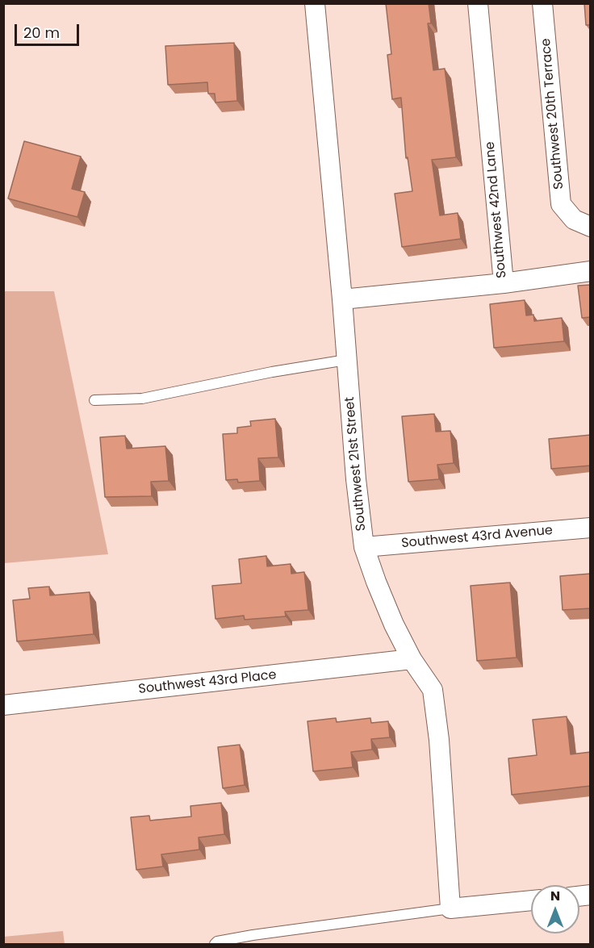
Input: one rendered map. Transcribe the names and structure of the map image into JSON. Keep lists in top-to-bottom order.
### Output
{
  "streets": {
    "street": [
      "Southwest 20th Terrace",
      "Southwest 42nd Lane",
      "Southwest 21st Street",
      "Southwest 43rd Avenue",
      "Southwest 43rd Place"
    ]
  },
  "crossings": [
    ["Southwest 42nd Lane", "Southwest 21st Street"],
    ["Southwest 21st Street", "Southwest 43rd Avenue"],
    ["Southwest 21st Street", "Southwest 43rd Place"]
  ],
  "scale_bar": "20 m",
  "north": "top"
}
